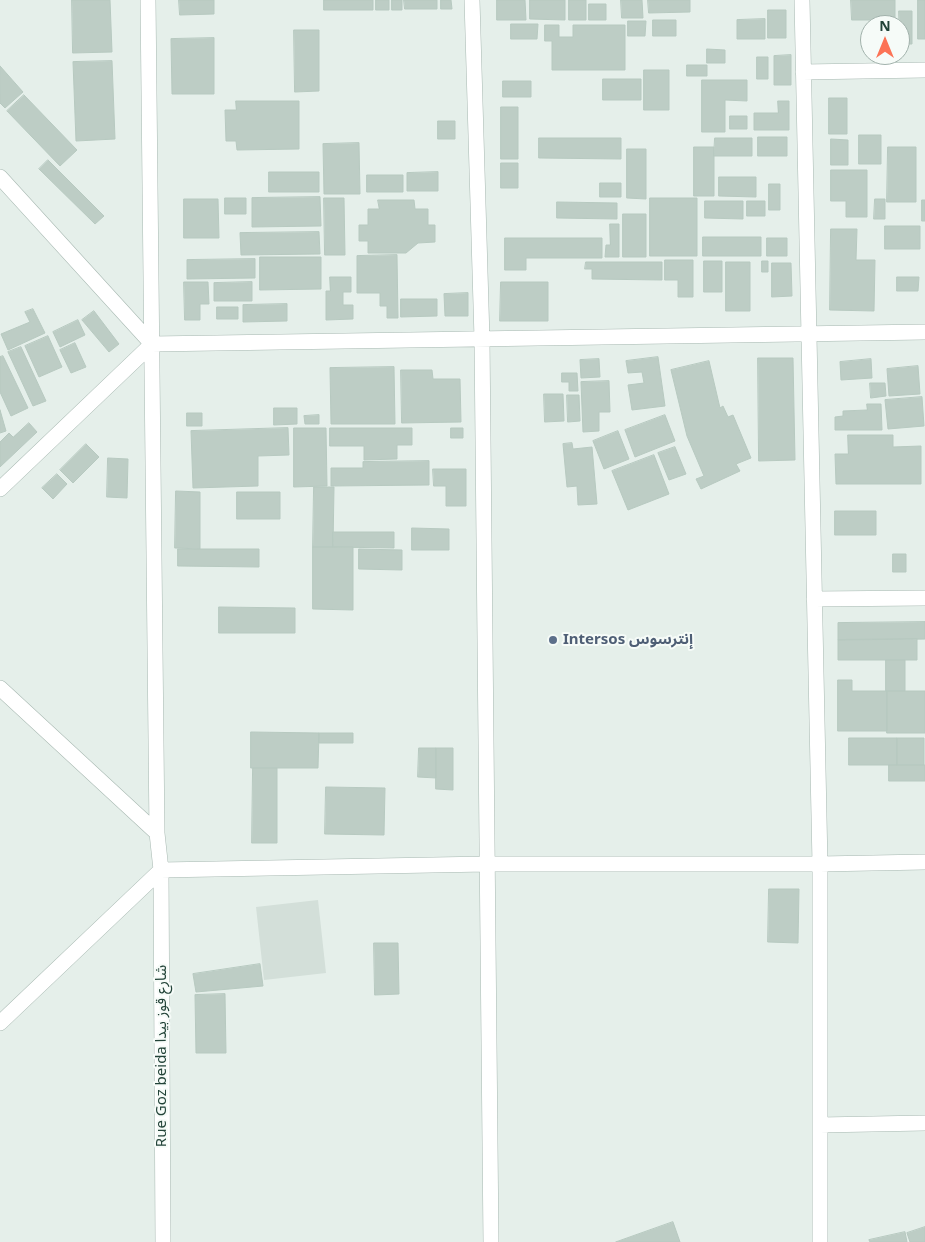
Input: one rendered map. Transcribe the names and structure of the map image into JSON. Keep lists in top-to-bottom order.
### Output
{
  "streets": {
    "street": ["Rue Goz beida شارع قوز بيدا"]
  },
  "places": ["Intersos إنترسوس"],
  "north": "top"
}
